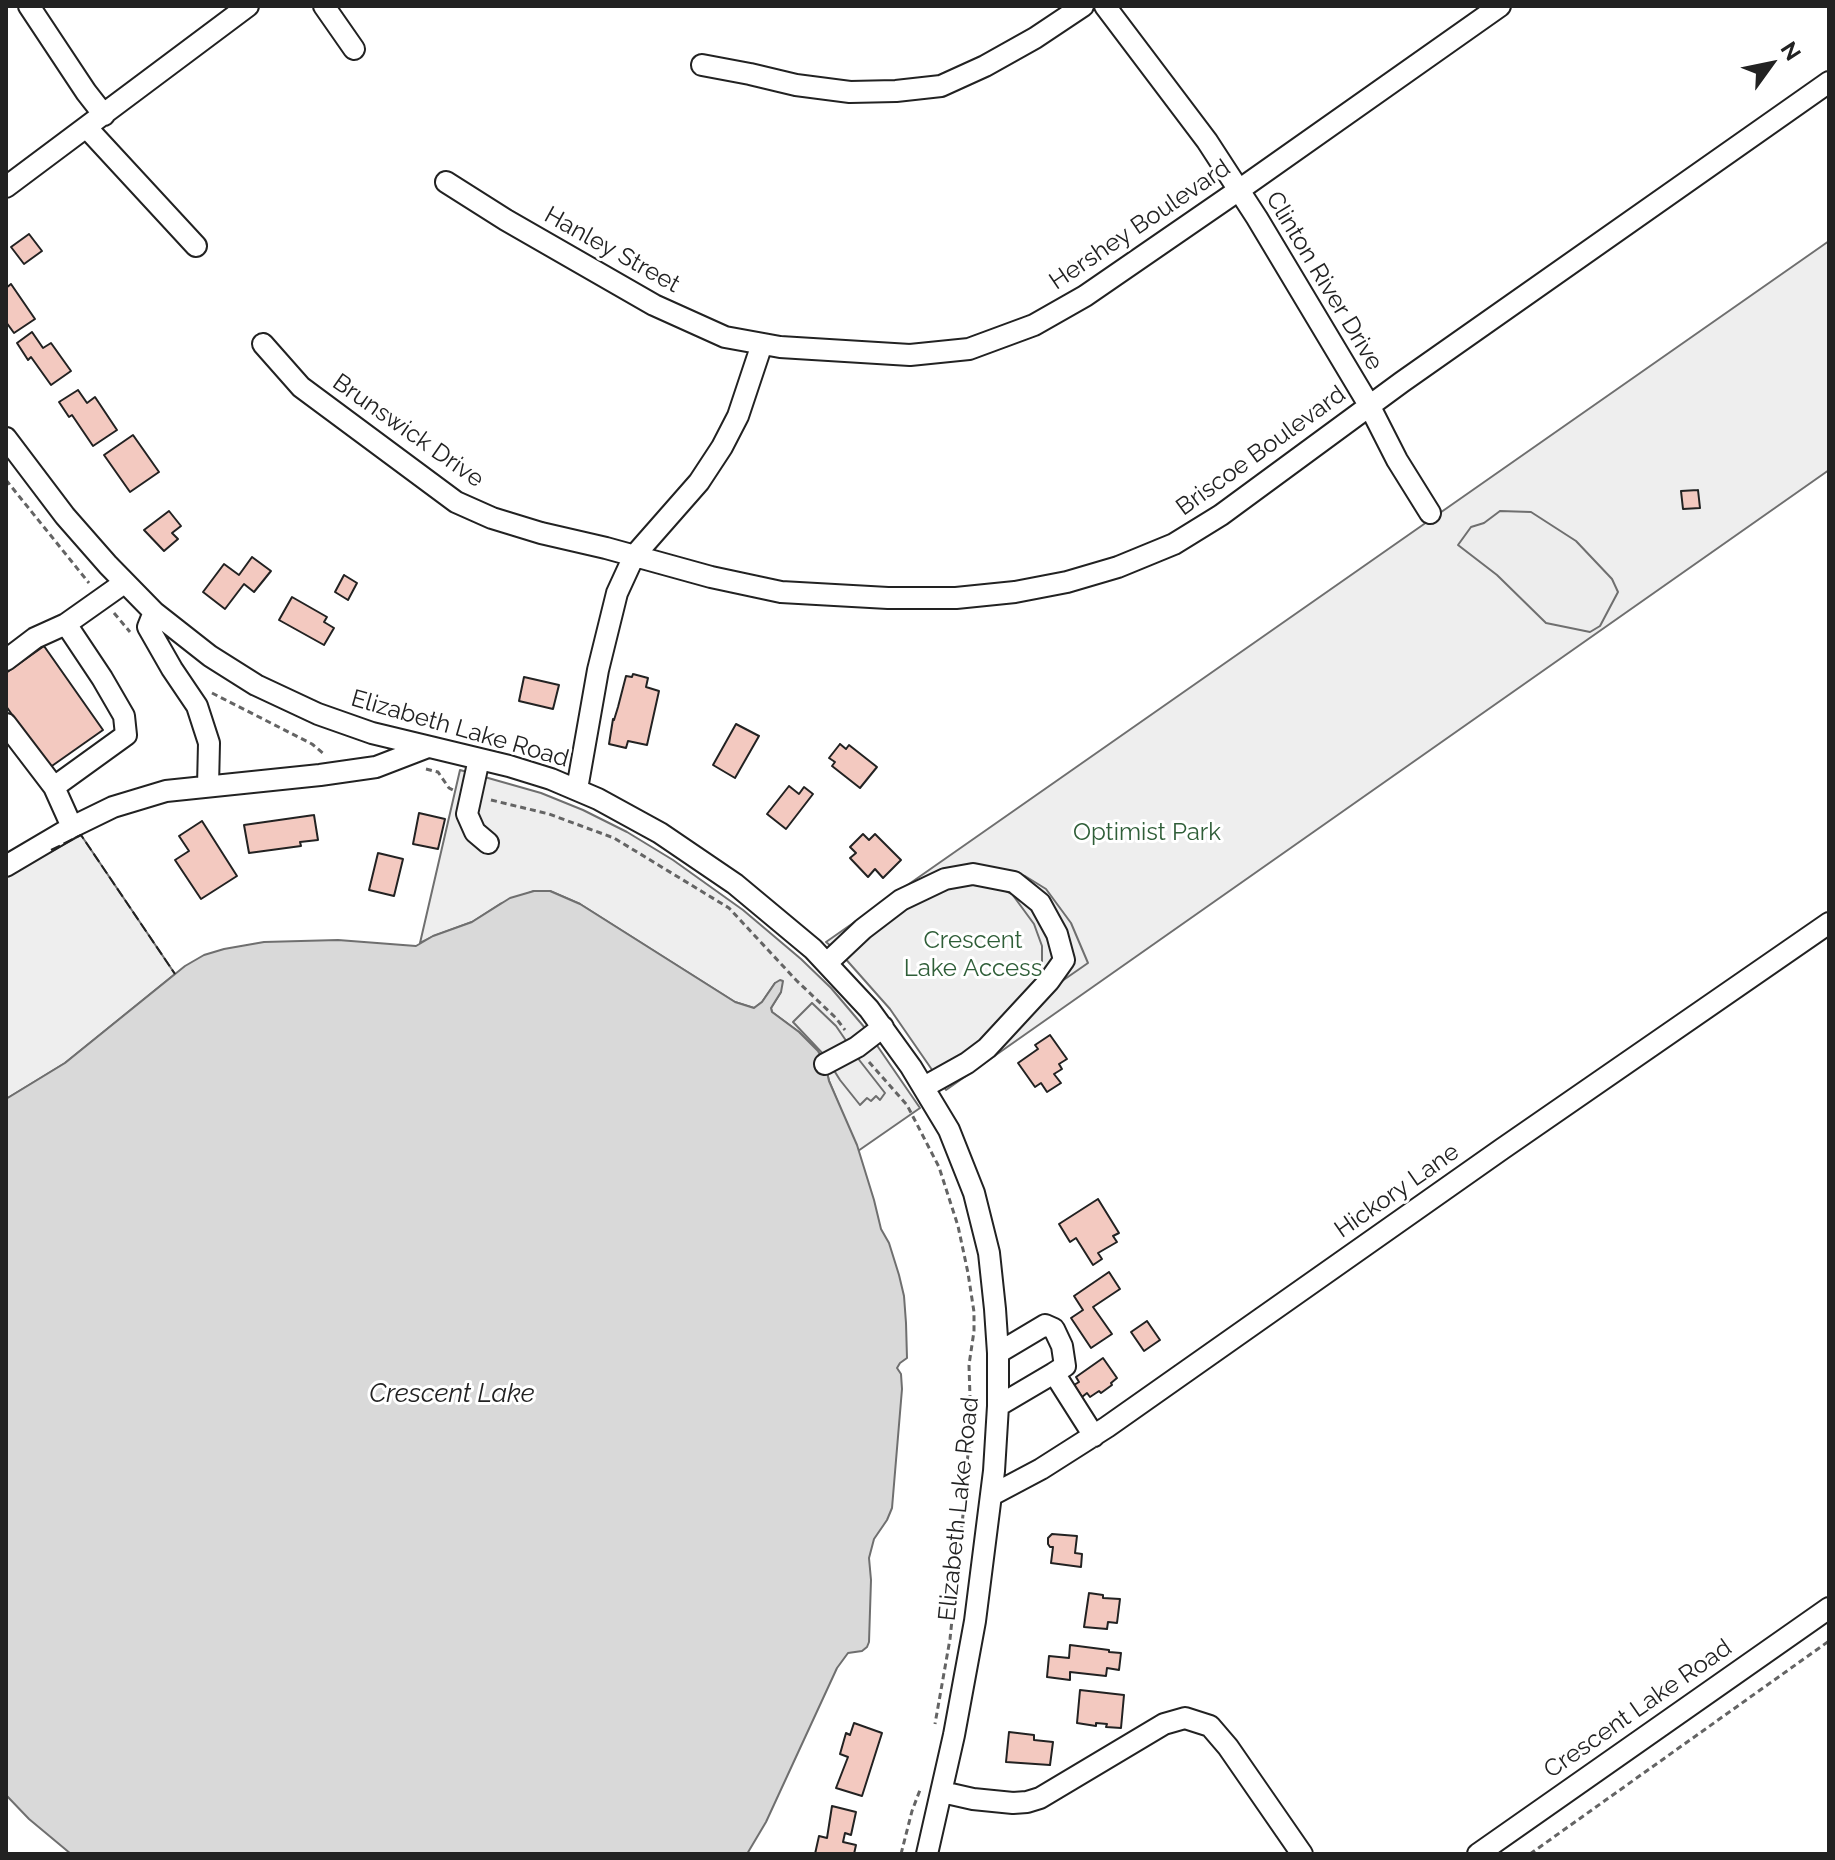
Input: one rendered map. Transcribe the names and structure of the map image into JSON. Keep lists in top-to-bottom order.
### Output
{
  "streets": {
    "street": [
      "Hershey Boulevard",
      "Hanley Street",
      "Clinton River Drive",
      "Brunswick Drive",
      "Briscoe Boulevard",
      "Elizabeth Lake Road",
      "Hickory Lane",
      "Crescent Lake Road"
    ]
  },
  "crossings": [
    ["Hershey Boulevard", "Hanley Street"],
    ["Hershey Boulevard", "Clinton River Drive"],
    ["Clinton River Drive", "Briscoe Boulevard"],
    ["Brunswick Drive", "Briscoe Boulevard"],
    ["Elizabeth Lake Road", "Hickory Lane"]
  ],
  "water": ["Crescent Lake"],
  "parks": ["Optimist Park", "Crescent Lake Access"],
  "north": "top right"
}
